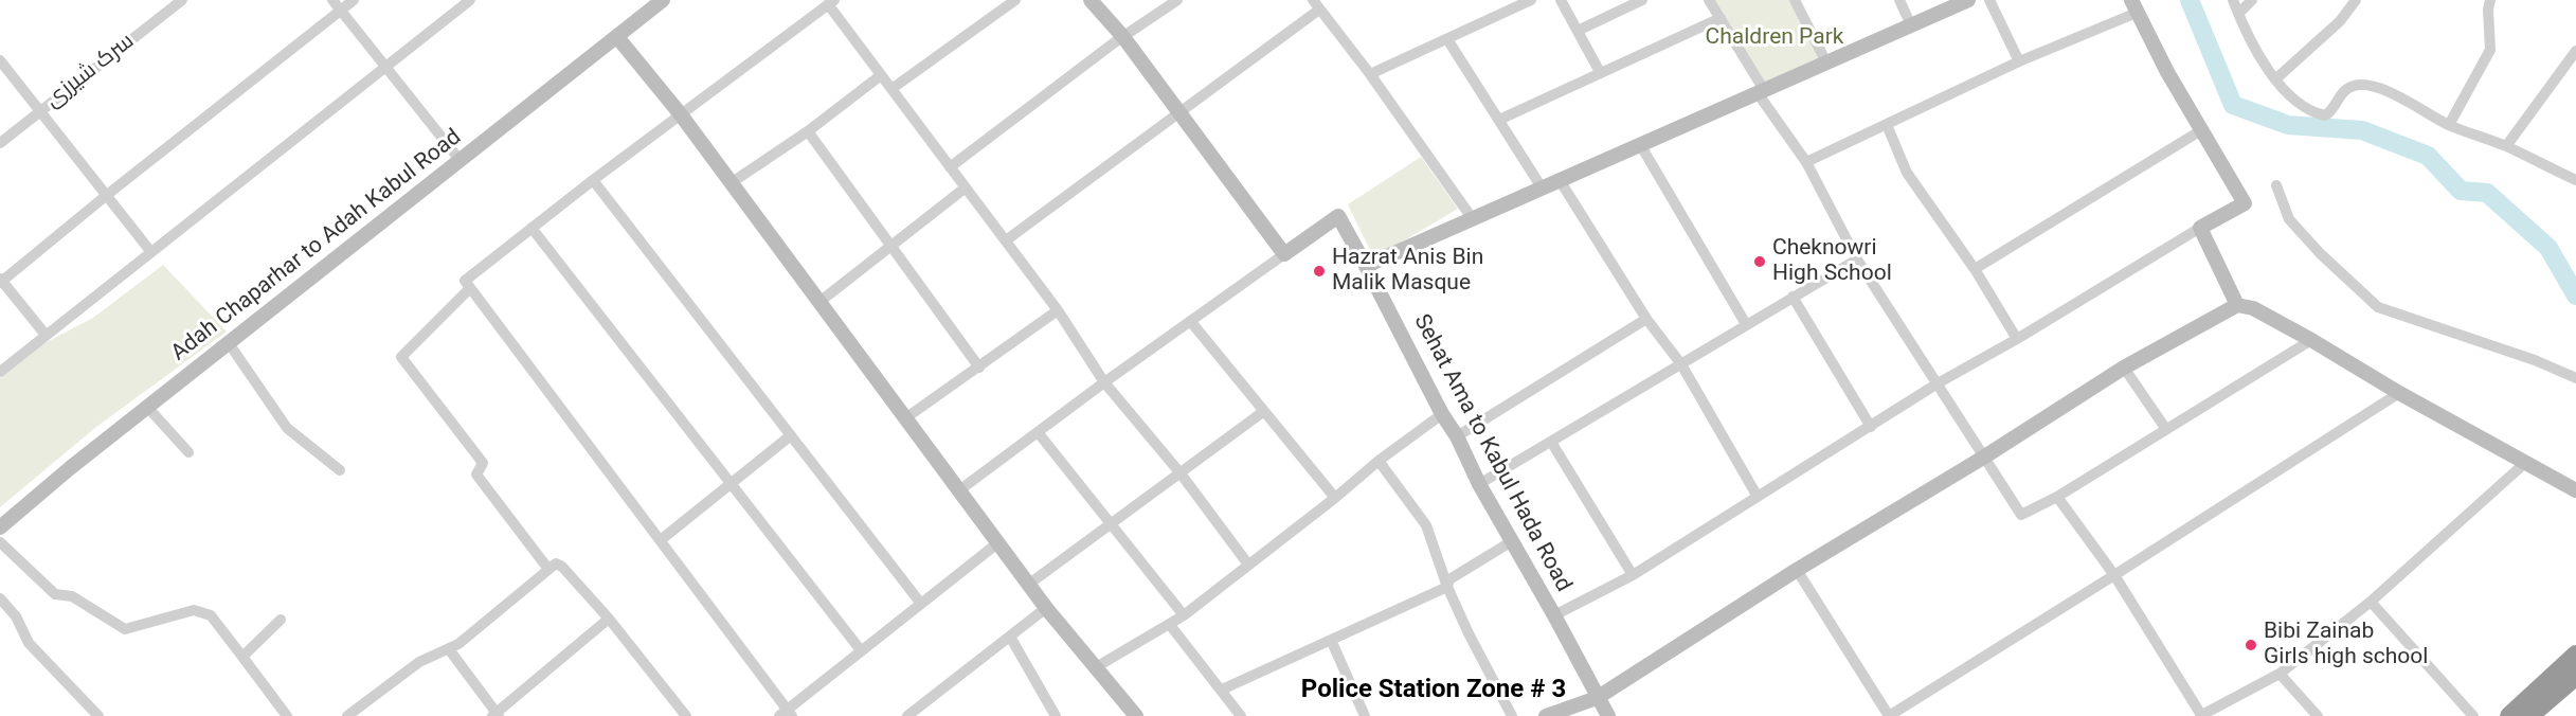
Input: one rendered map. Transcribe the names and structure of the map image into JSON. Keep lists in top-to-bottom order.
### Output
{
  "streets": {
    "main road": ["Adah Chaparhar to Adah Kabul Road", "Sehat Ama to Kabul Hada Road"],
    "street": ["سرک شیرزی"]
  },
  "districts": ["Police Station Zone # 3"],
  "parks": ["Chaldren Park"],
  "places": ["Cheknowri High School", "Hazrat Anis Bin Malik Masque", "Bibi Zainab Girls high school"]
}
